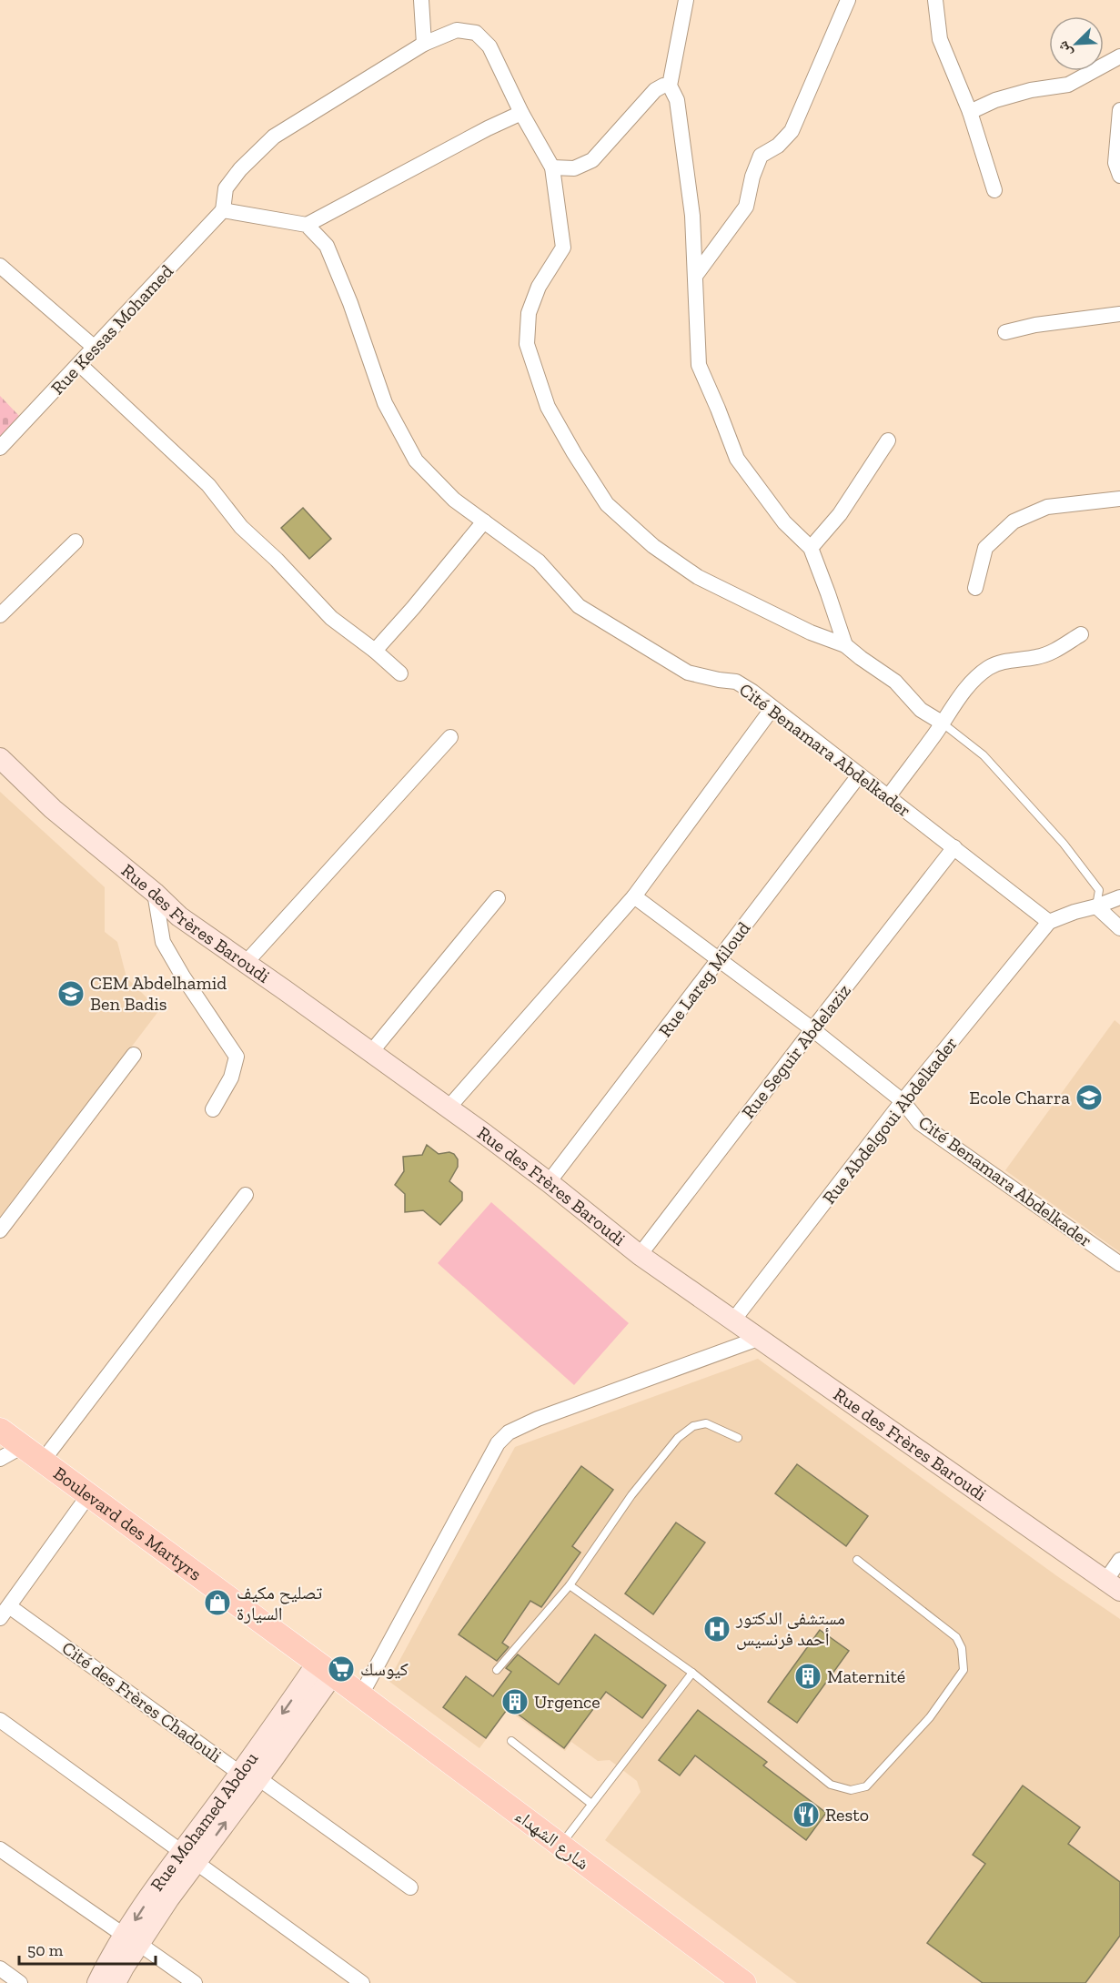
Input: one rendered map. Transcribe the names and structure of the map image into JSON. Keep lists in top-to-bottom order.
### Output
{
  "streets": {
    "main road": ["Boulevard des Martyrs", "شارع الشهداء"],
    "street": [
      "Rue Kessas Mohamed",
      "Cité Benamara Abdelkader",
      "Rue des Frères Baroudi",
      "Rue Lareg Miloud",
      "Rue Seguir Abdelaziz",
      "Rue Abdelgoui Abdelkader",
      "Cité des Frères Chadouli",
      "Rue Mohamed Abdou"
    ]
  },
  "crossings": [
    ["Cité Benamara Abdelkader", "Rue Lareg Miloud"],
    ["Cité Benamara Abdelkader", "Rue Seguir Abdelaziz"],
    ["Cité Benamara Abdelkader", "Rue Abdelgoui Abdelkader"],
    ["Rue des Frères Baroudi", "Rue Lareg Miloud"],
    ["Rue des Frères Baroudi", "Rue Seguir Abdelaziz"],
    ["Rue des Frères Baroudi", "Rue Abdelgoui Abdelkader"],
    ["Boulevard des Martyrs", "Cité des Frères Chadouli"],
    ["Boulevard des Martyrs", "Rue Mohamed Abdou"],
    ["Boulevard des Martyrs", "شارع الشهداء"],
    ["Cité des Frères Chadouli", "Rue Mohamed Abdou"]
  ],
  "places": {
    "school or university": ["CEM Abdelhamid Ben Badis", "Ecole Charra"],
    "shop": ["تصليح مكيف السيارة"],
    "hospital": ["مستشفى الدكتور أحمد فرنسيس"],
    "supermarket": ["كيوسك"],
    "building": ["Maternité", "Urgence"],
    "restaurant": ["Resto"]
  },
  "scale_bar": "50 m",
  "north": "bottom left"
}
